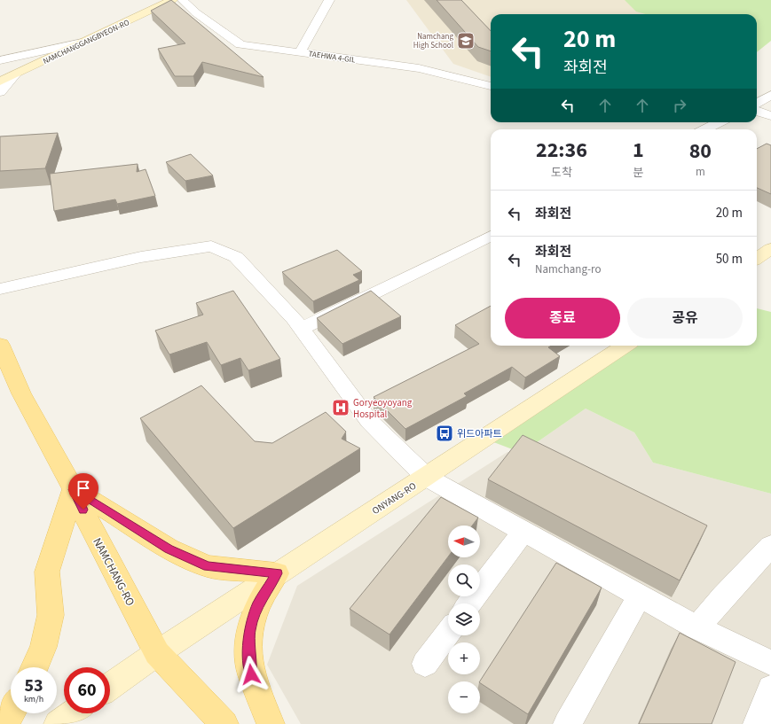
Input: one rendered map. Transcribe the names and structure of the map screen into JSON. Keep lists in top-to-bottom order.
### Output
{
  "streets": {
    "main road": ["NAMCHANGGANGBYEON-RO", "ONYANG-RO", "NAMCHANG-RO"],
    "street": ["TAEHWA 4-GIL"]
  },
  "crossings": [
    ["ONYANG-RO", "NAMCHANG-RO"]
  ],
  "places": {
    "school or university": ["Namchang High School"],
    "hospital": ["Goryeoyoyang Hospital"],
    "bus stop": ["위드아파트"]
  },
  "north": "left",
  "page": {
    "turn": ["20 m", "좌회전"],
    "eta": [
      "22:36",
      "도착",
      "1",
      "분",
      "80",
      "m"
    ],
    "list": [
      {
        "name": "좌회전",
        "value": "20 m"
      },
      {
        "name": "좌회전",
        "note": "Namchang-ro",
        "value": "50 m"
      }
    ],
    "buttons": ["종료", "공유"],
    "map_buttons": ["+", "−"],
    "speed": "53 km/h",
    "limit": "60"
  }
}
